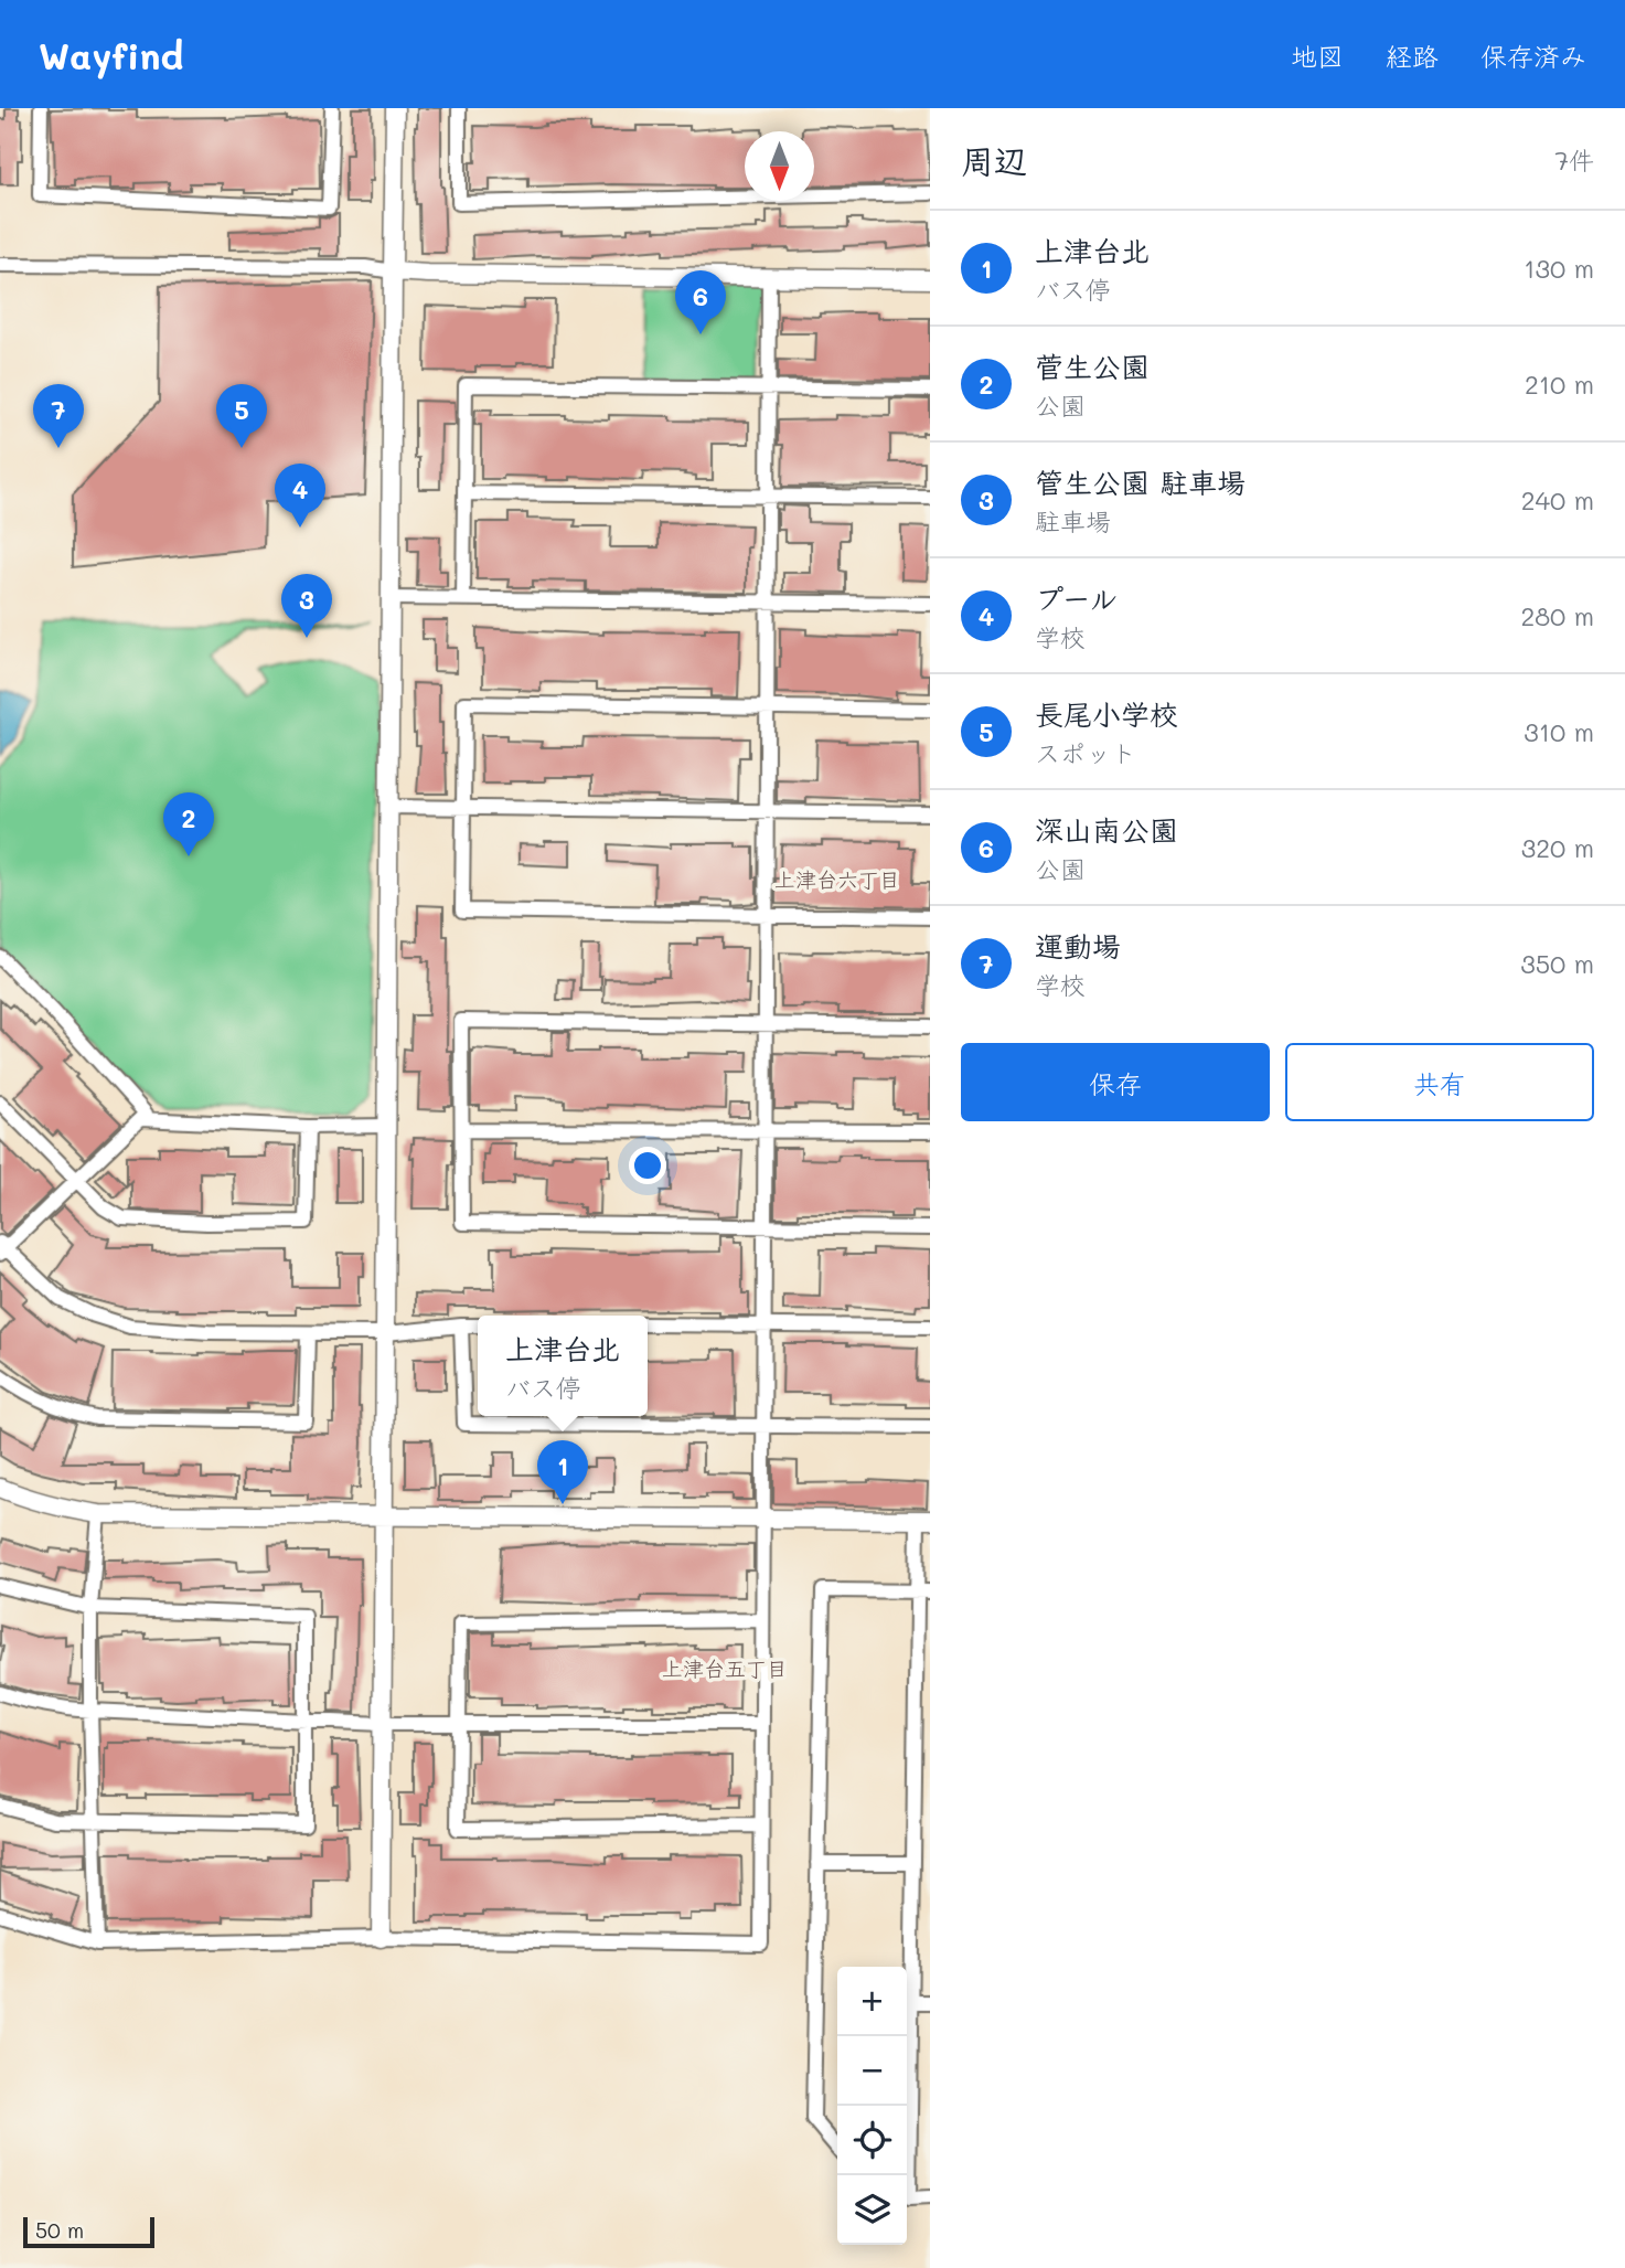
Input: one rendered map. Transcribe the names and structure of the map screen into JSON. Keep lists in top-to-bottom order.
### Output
{
  "districts": ["上津台六丁目", "上津台五丁目"],
  "scale_bar": "50 m",
  "north": "bottom",
  "page": {
    "header": "Wayfind",
    "nav": ["地図", "経路", "保存済み"],
    "heading": ["周辺", "7件"],
    "list": [
      {
        "mark": "1",
        "name": "上津台北",
        "note": "バス停",
        "value": "130 m"
      },
      {
        "mark": "2",
        "name": "菅生公園",
        "note": "公園",
        "value": "210 m"
      },
      {
        "mark": "3",
        "name": "管生公園 駐車場",
        "note": "駐車場",
        "value": "240 m"
      },
      {
        "mark": "4",
        "name": "プール",
        "note": "学校",
        "value": "280 m"
      },
      {
        "mark": "5",
        "name": "長尾小学校",
        "note": "スポット",
        "value": "310 m"
      },
      {
        "mark": "6",
        "name": "深山南公園",
        "note": "公園",
        "value": "320 m"
      },
      {
        "mark": "7",
        "name": "運動場",
        "note": "学校",
        "value": "350 m"
      }
    ],
    "pins": [
      "6",
      "5",
      "7",
      "4",
      "3",
      "2",
      "1"
    ],
    "buttons": ["保存", "共有"],
    "popup": ["上津台北", "バス停"],
    "map_buttons": ["+", "−"],
    "scale": "50 m"
  }
}
